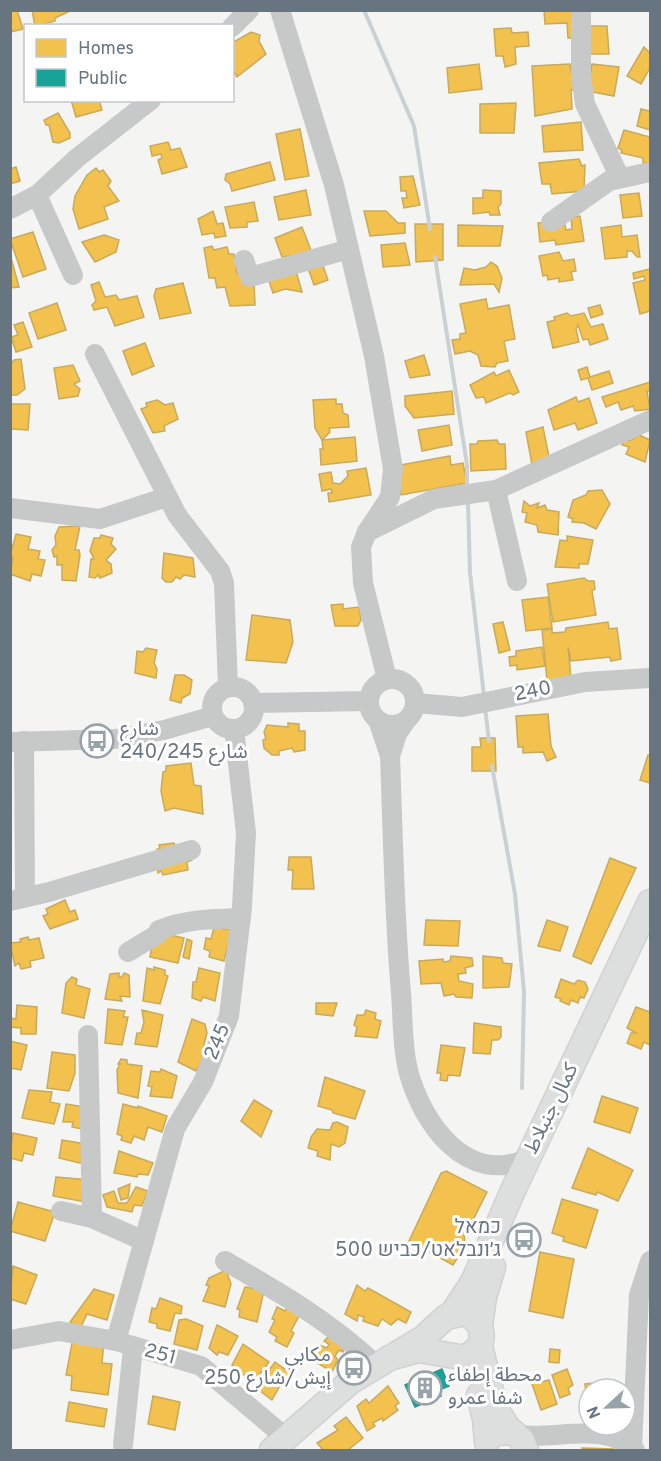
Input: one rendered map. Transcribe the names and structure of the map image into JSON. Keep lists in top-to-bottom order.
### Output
{
  "streets": {
    "main road": ["كمال جنبلاط"],
    "street": ["240", "245", "251"]
  },
  "crossings": [
    ["245", "251"],
    ["كمال جنبلاط", "251"]
  ],
  "places": {
    "bus stop": ["شارع 240/شارع 245", "כמאל ג׳ונבלאט/כביש 500", "مكابي إيش/شارع 250"],
    "building": ["محطة إطفاء شفا عمرو"]
  },
  "legend": ["Homes", "Public"],
  "north": "left"
}
